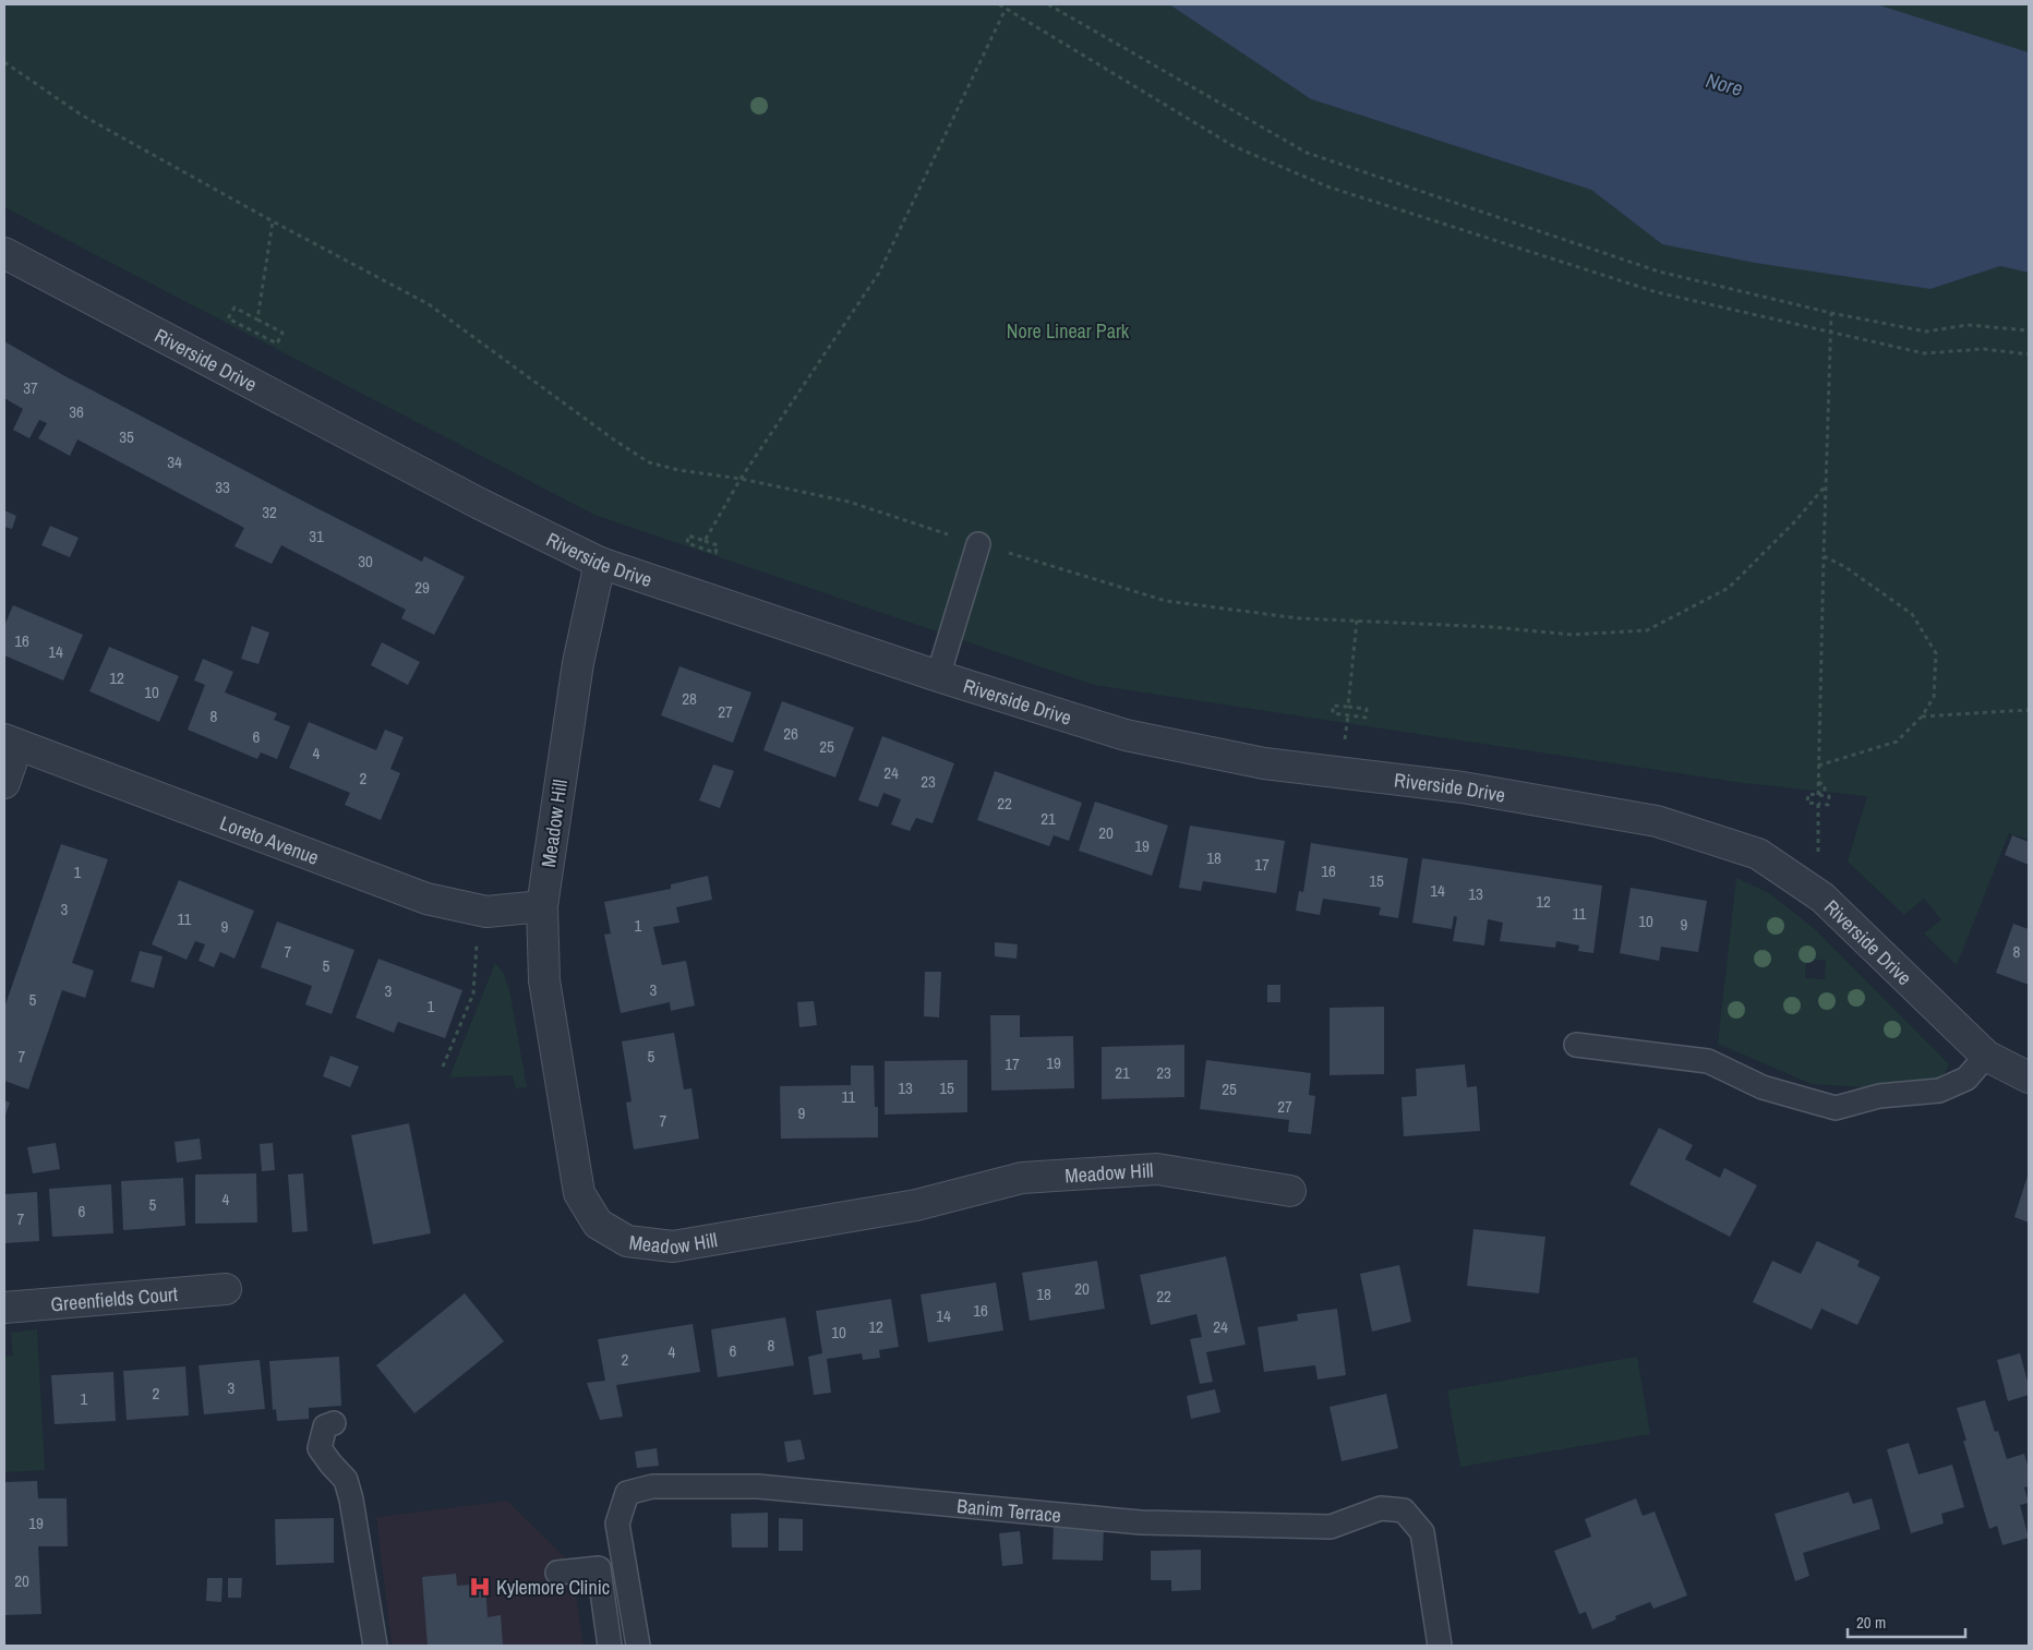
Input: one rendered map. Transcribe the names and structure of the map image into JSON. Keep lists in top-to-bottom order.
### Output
{
  "streets": {
    "street": [
      "Riverside Drive",
      "Meadow Hill",
      "Loreto Avenue",
      "Greenfields Court"
    ],
    "lane": ["Banim Terrace"]
  },
  "crossings": [
    ["Riverside Drive", "Meadow Hill"],
    ["Meadow Hill", "Loreto Avenue"]
  ],
  "water": ["Nore"],
  "parks": ["Nore Linear Park"],
  "places": {
    "hospital": ["Kylemore Clinic"]
  },
  "house_numbers": [
    "37",
    "36",
    "35",
    "34",
    "33",
    "32",
    "31",
    "30",
    "29",
    "16",
    "14",
    "12",
    "10",
    "28",
    "27",
    "8",
    "26",
    "6",
    "25",
    "4",
    "24",
    "2",
    "23",
    "22",
    "21",
    "20",
    "19",
    "18",
    "17",
    "16",
    "1",
    "15",
    "14",
    "13",
    "12",
    "3",
    "11",
    "11",
    "10",
    "9",
    "1",
    "9",
    "7",
    "8",
    "5",
    "3",
    "3",
    "5",
    "1",
    "7",
    "5",
    "19",
    "17",
    "21",
    "23",
    "13",
    "15",
    "25",
    "11",
    "27",
    "9",
    "7",
    "4",
    "5",
    "6",
    "7",
    "20",
    "18",
    "22",
    "16",
    "14",
    "12",
    "24",
    "10",
    "8",
    "6",
    "4",
    "2",
    "3",
    "2",
    "1",
    "19",
    "20"
  ],
  "scale_bar": "20 m"
}
